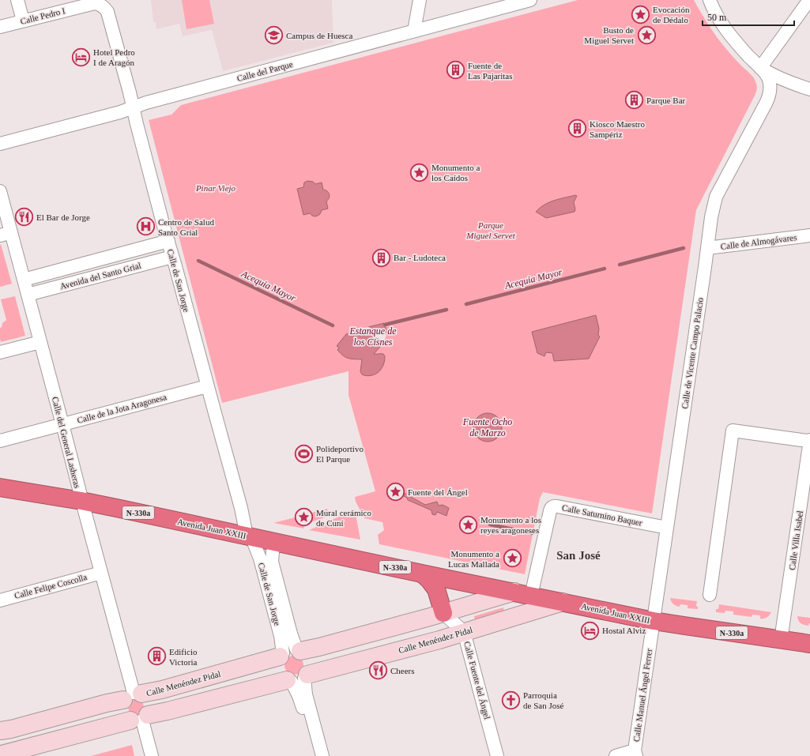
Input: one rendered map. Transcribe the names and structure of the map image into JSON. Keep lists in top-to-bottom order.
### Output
{
  "streets": {
    "highway": ["N-330a", "Avenida Juan XXIII"],
    "main road": ["Calle Menéndez Pidal"],
    "street": [
      "Calle Pedro I",
      "Calle del Parque",
      "Calle de Almogávares",
      "Avenida del Santo Grial",
      "Calle de San Jorge",
      "Calle de Vicente Campo Palacio",
      "Calle de la Jota Aragonesa",
      "Calle del General Lasheras",
      "Calle Saturnino Baquer",
      "Calle Villa Isabel",
      "Calle Felipe Coscolla",
      "Calle Fuente del Ángel",
      "Calle Manuel Ángel Ferrer"
    ]
  },
  "crossings": [
    ["Calle Pedro I", "Calle de San Jorge"],
    ["Calle del Parque", "Calle de San Jorge"],
    ["Calle de Almogávares", "Calle de Vicente Campo Palacio"],
    ["Avenida del Santo Grial", "Calle de San Jorge"],
    ["Avenida del Santo Grial", "Calle del General Lasheras"],
    ["Calle de San Jorge", "Calle de la Jota Aragonesa"],
    ["Calle de San Jorge", "Avenida Juan XXIII"],
    ["Calle de San Jorge", "Calle Menéndez Pidal"],
    ["Calle de Vicente Campo Palacio", "Calle Saturnino Baquer"],
    ["Calle de Vicente Campo Palacio", "Avenida Juan XXIII"],
    ["Calle de Vicente Campo Palacio", "Calle Manuel Ángel Ferrer"],
    ["Calle de la Jota Aragonesa", "Calle del General Lasheras"],
    ["Calle del General Lasheras", "Avenida Juan XXIII"],
    ["Calle del General Lasheras", "Calle Felipe Coscolla"],
    ["Calle del General Lasheras", "Calle Menéndez Pidal"],
    ["Calle Saturnino Baquer", "Avenida Juan XXIII"],
    ["Avenida Juan XXIII", "Calle Villa Isabel"],
    ["Avenida Juan XXIII", "Calle Menéndez Pidal"],
    ["Avenida Juan XXIII", "Calle Manuel Ángel Ferrer"],
    ["Calle Menéndez Pidal", "Calle Fuente del Ángel"]
  ],
  "districts": ["San José"],
  "water": ["Acequia Mayor", "Estanque de los Cisnes", "Fuente Ocho de Marzo"],
  "parks": ["Pinar Viejo", "Parque Miguel Servet"],
  "places": {
    "place": [
      "Evocación de Dédalo",
      "Busto de Miguel Servet",
      "Monumento a los Caídos",
      "Fuente del Ángel",
      "Mural cerámico de Cuní",
      "Monumento a los reyes aragoneses",
      "Monumento a Lucas Mallada"
    ],
    "school or university": ["Campus de Huesca"],
    "hotel": ["Hotel Pedro I de Aragón", "Hostal Alviz"],
    "building": [
      "Fuente de Las Pajaritas",
      "Parque Bar",
      "Kiosco Maestro Sampériz",
      "Bar - Ludoteca",
      "Edificio Victoria"
    ],
    "restaurant": ["El Bar de Jorge", "Cheers"],
    "hospital": ["Centro de Salud Santo Grial"],
    "sports": ["Polideportivo El Parque"],
    "church": ["Parroquia de San José"]
  },
  "scale_bar": "50 m"
}
